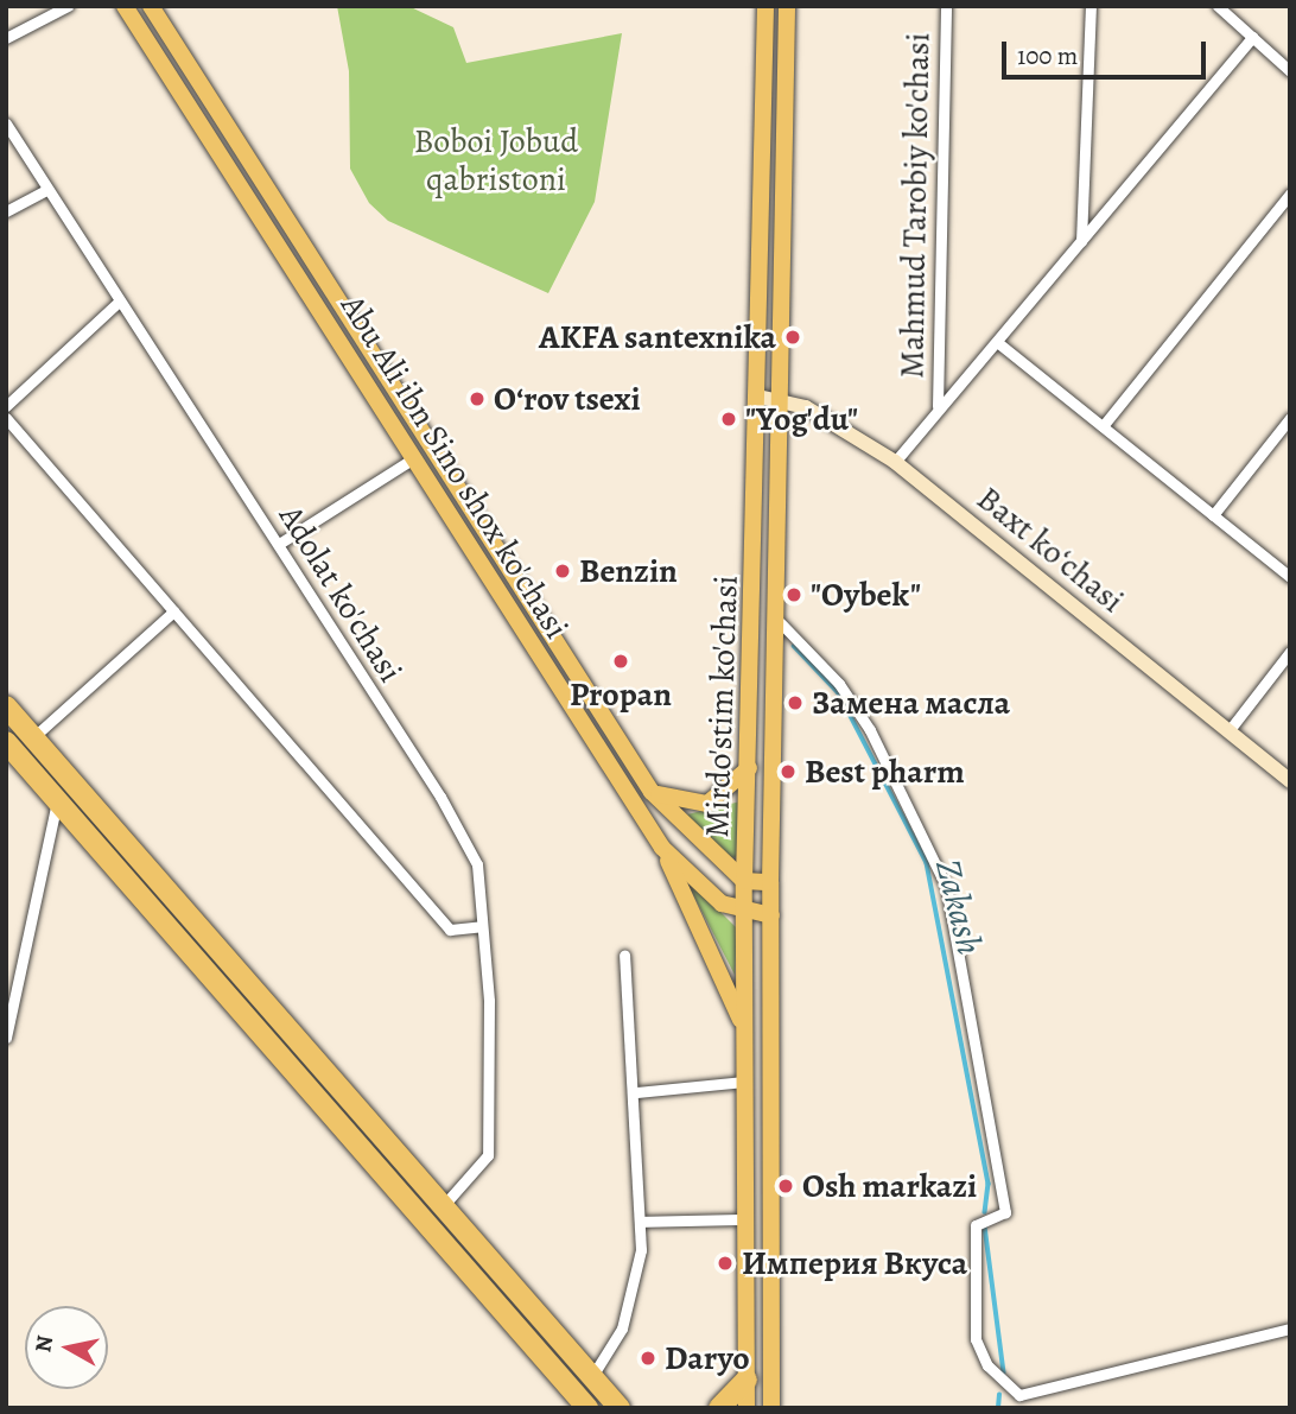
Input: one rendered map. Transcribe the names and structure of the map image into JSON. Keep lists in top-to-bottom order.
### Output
{
  "streets": {
    "main road": ["Abu Ali ibn Sino shox ko'chasi", "Baxt koʻchasi", "Mirdo'stim ko'chasi"],
    "street": ["Mahmud Tarobiy ko'chasi", "Adolat ko'chasi"]
  },
  "crossings": [
    ["Mahmud Tarobiy ko'chasi", "Baxt koʻchasi"],
    ["Abu Ali ibn Sino shox ko'chasi", "Mirdo'stim ko'chasi"],
    ["Baxt koʻchasi", "Mirdo'stim ko'chasi"]
  ],
  "water": ["Zakash"],
  "parks": ["Boboi Jobud qabristoni"],
  "places": [
    "AKFA santexnika",
    "Oʻrov tsexi",
    "\"Yog'du\"",
    "Benzin",
    "\"Oybek\"",
    "Propan",
    "Замена масла",
    "Best pharm",
    "Osh markazi",
    "Империя Вкуса",
    "Daryo"
  ],
  "scale_bar": "100 m",
  "north": "left"
}
